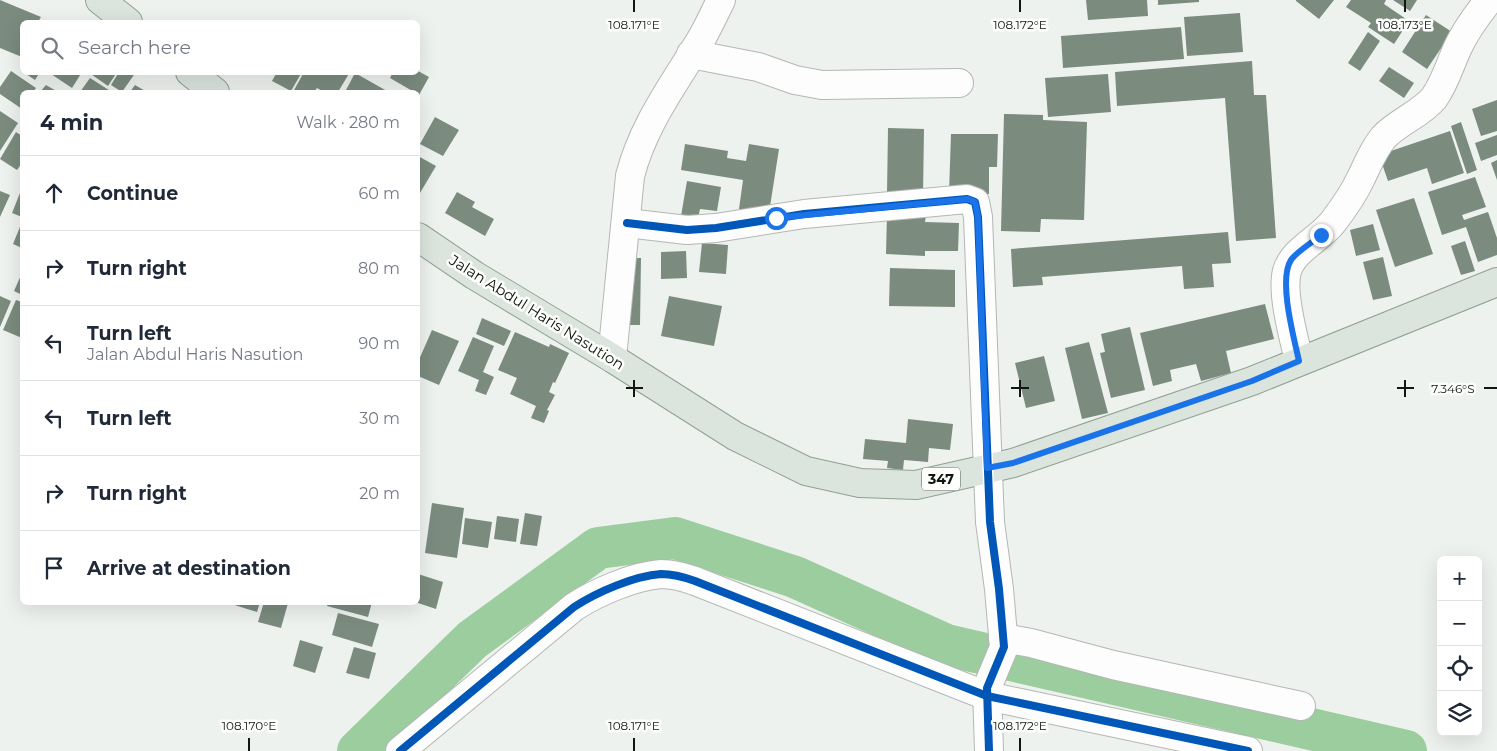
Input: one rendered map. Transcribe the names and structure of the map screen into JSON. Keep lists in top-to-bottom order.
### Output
{
  "streets": {
    "main road": ["Jalan Abdul Haris Nasution", "347"]
  },
  "page": {
    "search": "Search here",
    "heading": ["4 min", "Walk · 280 m"],
    "list": [
      ["Continue", "60 m"],
      ["Turn right", "80 m"],
      ["Turn left", "Jalan Abdul Haris Nasution", "90 m"],
      ["Turn left", "30 m"],
      ["Turn right", "20 m"],
      "Arrive at destination"
    ],
    "map_buttons": ["+", "−"]
  },
  "coordinates": [
    "108.171°E",
    "108.172°E",
    "108.173°E",
    "7.346°S",
    "108.170°E"
  ]
}
